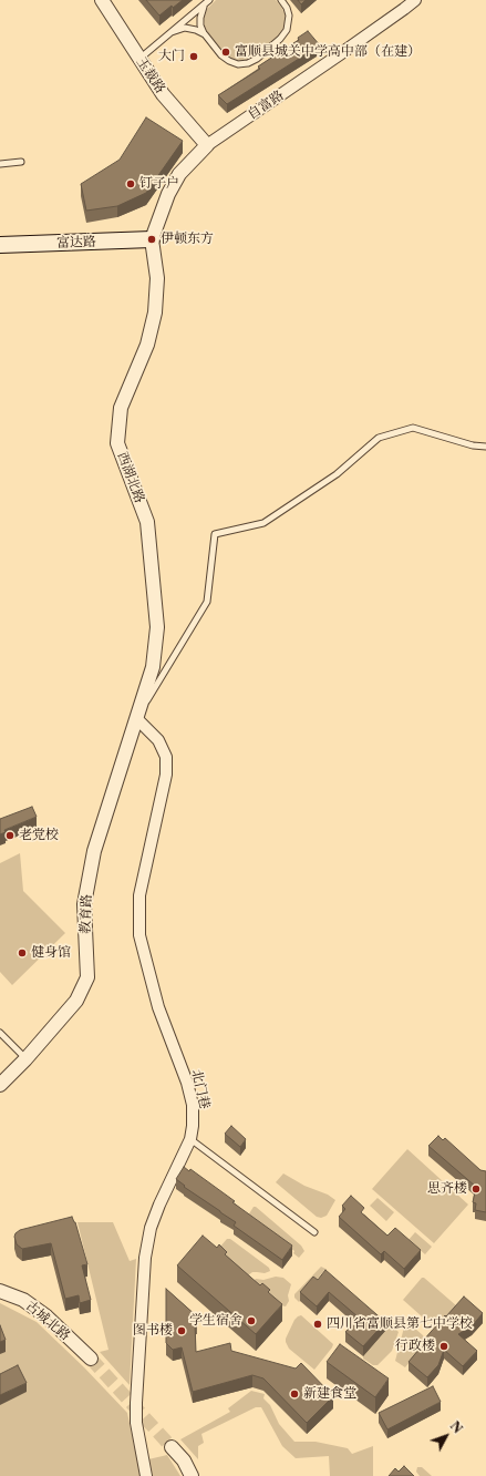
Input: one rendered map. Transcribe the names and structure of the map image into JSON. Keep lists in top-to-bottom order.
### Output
{
  "streets": {
    "main road": ["富达路"],
    "street": [
      "玉裁路",
      "自富路",
      "西湖北路",
      "教育路",
      "北门巷",
      "古城北路"
    ]
  },
  "crossings": [
    ["玉裁路", "自富路"],
    ["自富路", "富达路"],
    ["自富路", "西湖北路"],
    ["富达路", "西湖北路"],
    ["西湖北路", "教育路"],
    ["西湖北路", "北门巷"],
    ["教育路", "北门巷"]
  ],
  "places": [
    "富顺县城关中学高中部（在建）",
    "大门",
    "钉子户",
    "伊顿东方",
    "老党校",
    "健身馆",
    "思齐楼",
    "学生宿舍",
    "四川省富顺县第七中学校",
    "图书楼",
    "行政楼",
    "新建食堂"
  ],
  "north": "top right"
}
